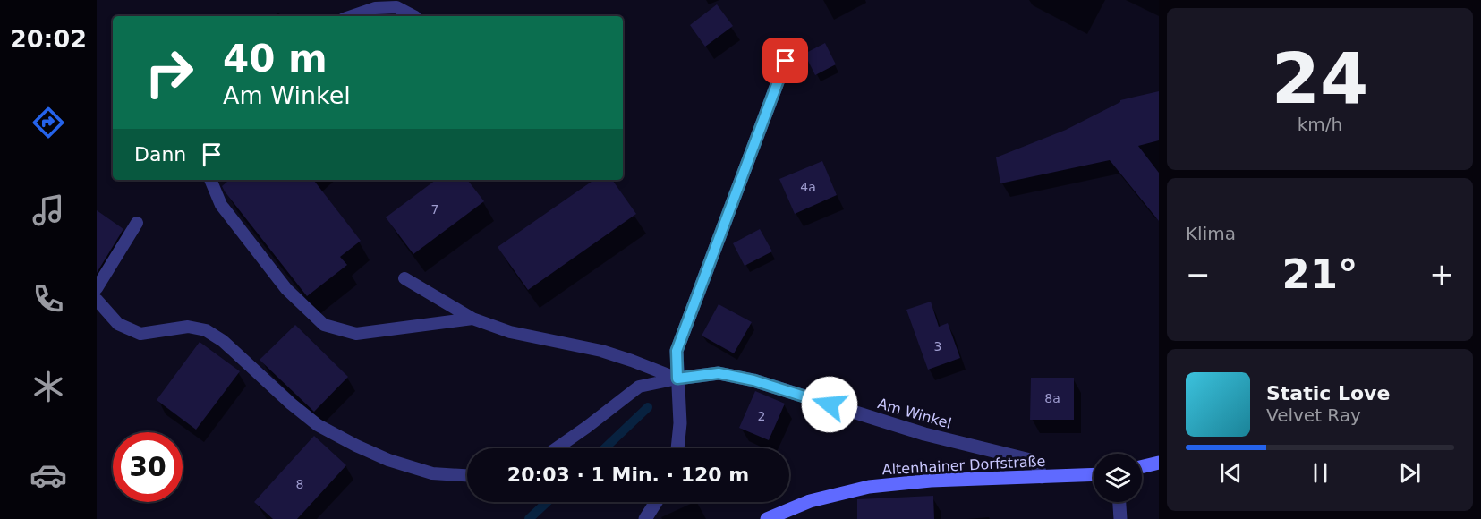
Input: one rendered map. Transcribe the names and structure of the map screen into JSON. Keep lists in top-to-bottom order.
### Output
{
  "streets": {
    "street": ["Am Winkel", "Altenhainer Dorfstraße"]
  },
  "crossings": [
    ["Am Winkel", "Altenhainer Dorfstraße"]
  ],
  "house_numbers": [
    "4a",
    "7",
    "3",
    "8a",
    "2",
    "8"
  ],
  "page": {
    "tabs": "20:02",
    "tile": [
      ["24", "km/h"],
      "Klima"
    ],
    "turn": ["40 m", "Am Winkel"],
    "then": "Dann",
    "heat": ["−", "21°", "+"],
    "song": ["Static Love", "Velvet Ray"],
    "limit": "30",
    "trip": "20:03 · 1 Min. · 120 m"
  }
}
